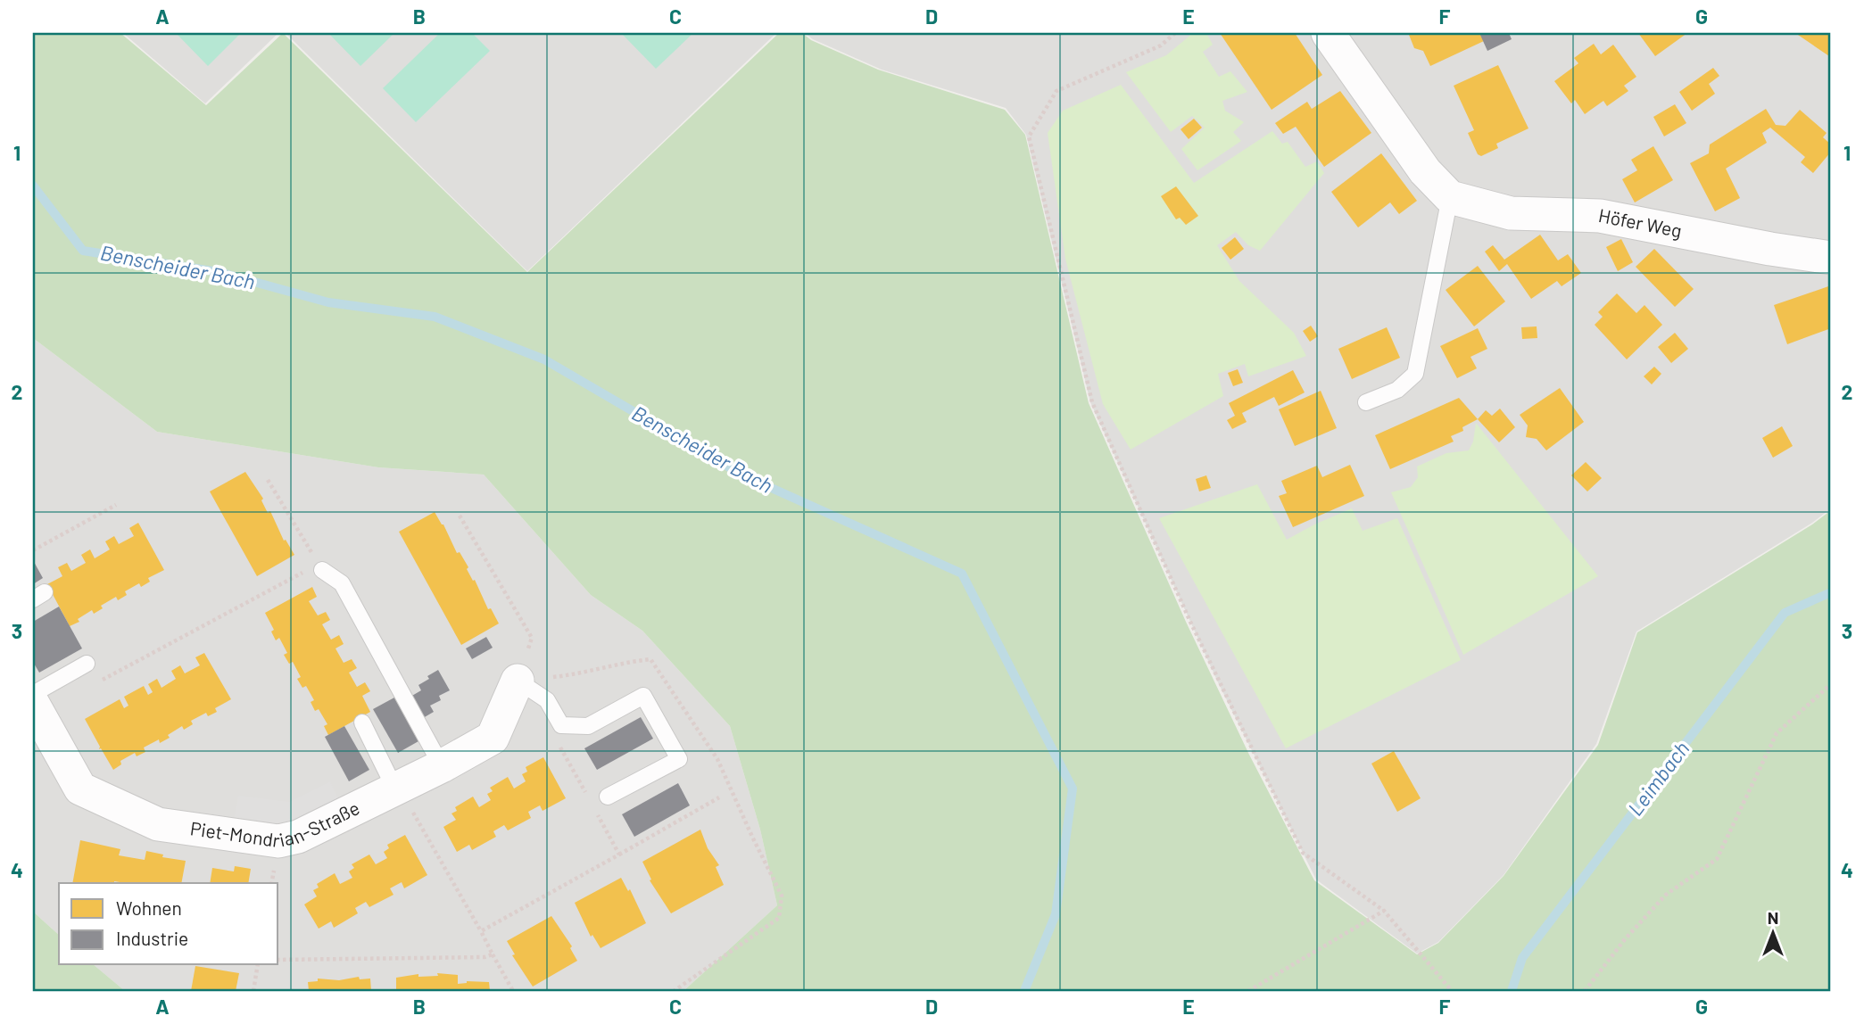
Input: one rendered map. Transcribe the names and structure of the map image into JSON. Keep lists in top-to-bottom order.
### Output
{
  "streets": {
    "street": ["Höfer Weg", "Piet-Mondrian-Straße"]
  },
  "water": ["Benscheider Bach", "Leimbach"],
  "legend": ["Wohnen", "Industrie"],
  "north": "top",
  "grid": {
    "columns": [
      "A",
      "B",
      "C",
      "D",
      "E",
      "F",
      "G"
    ],
    "rows": [
      "1",
      "2",
      "3",
      "4"
    ]
  }
}
